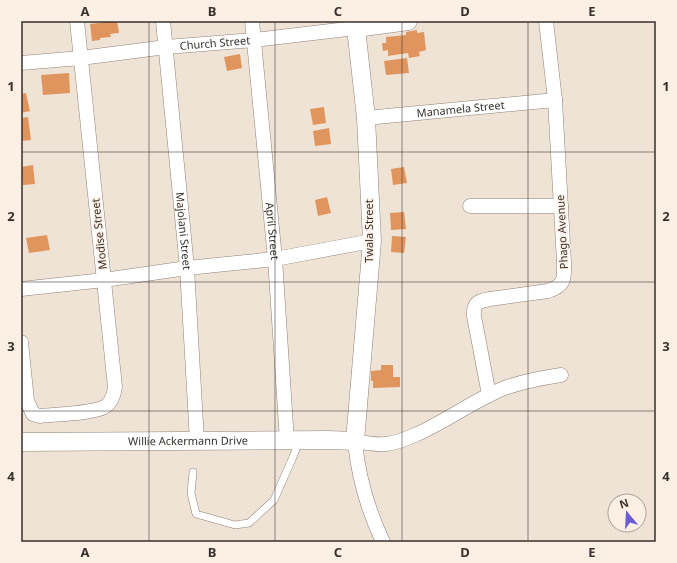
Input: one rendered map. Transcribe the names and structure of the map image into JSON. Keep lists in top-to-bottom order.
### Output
{
  "streets": {
    "street": [
      "Church Street",
      "Manamela Street",
      "Majolani Street",
      "April Street",
      "Twala Street",
      "Phago Avenue",
      "Modise Street",
      "Willie Ackermann Drive"
    ]
  },
  "crossings": [
    ["Church Street", "Majolani Street"],
    ["Church Street", "April Street"],
    ["Church Street", "Twala Street"],
    ["Church Street", "Modise Street"],
    ["Manamela Street", "Twala Street"],
    ["Manamela Street", "Phago Avenue"],
    ["Majolani Street", "Willie Ackermann Drive"],
    ["April Street", "Willie Ackermann Drive"],
    ["Twala Street", "Willie Ackermann Drive"]
  ],
  "north": "top",
  "grid": {
    "columns": [
      "A",
      "B",
      "C",
      "D",
      "E"
    ],
    "rows": [
      "1",
      "2",
      "3",
      "4"
    ]
  }
}
